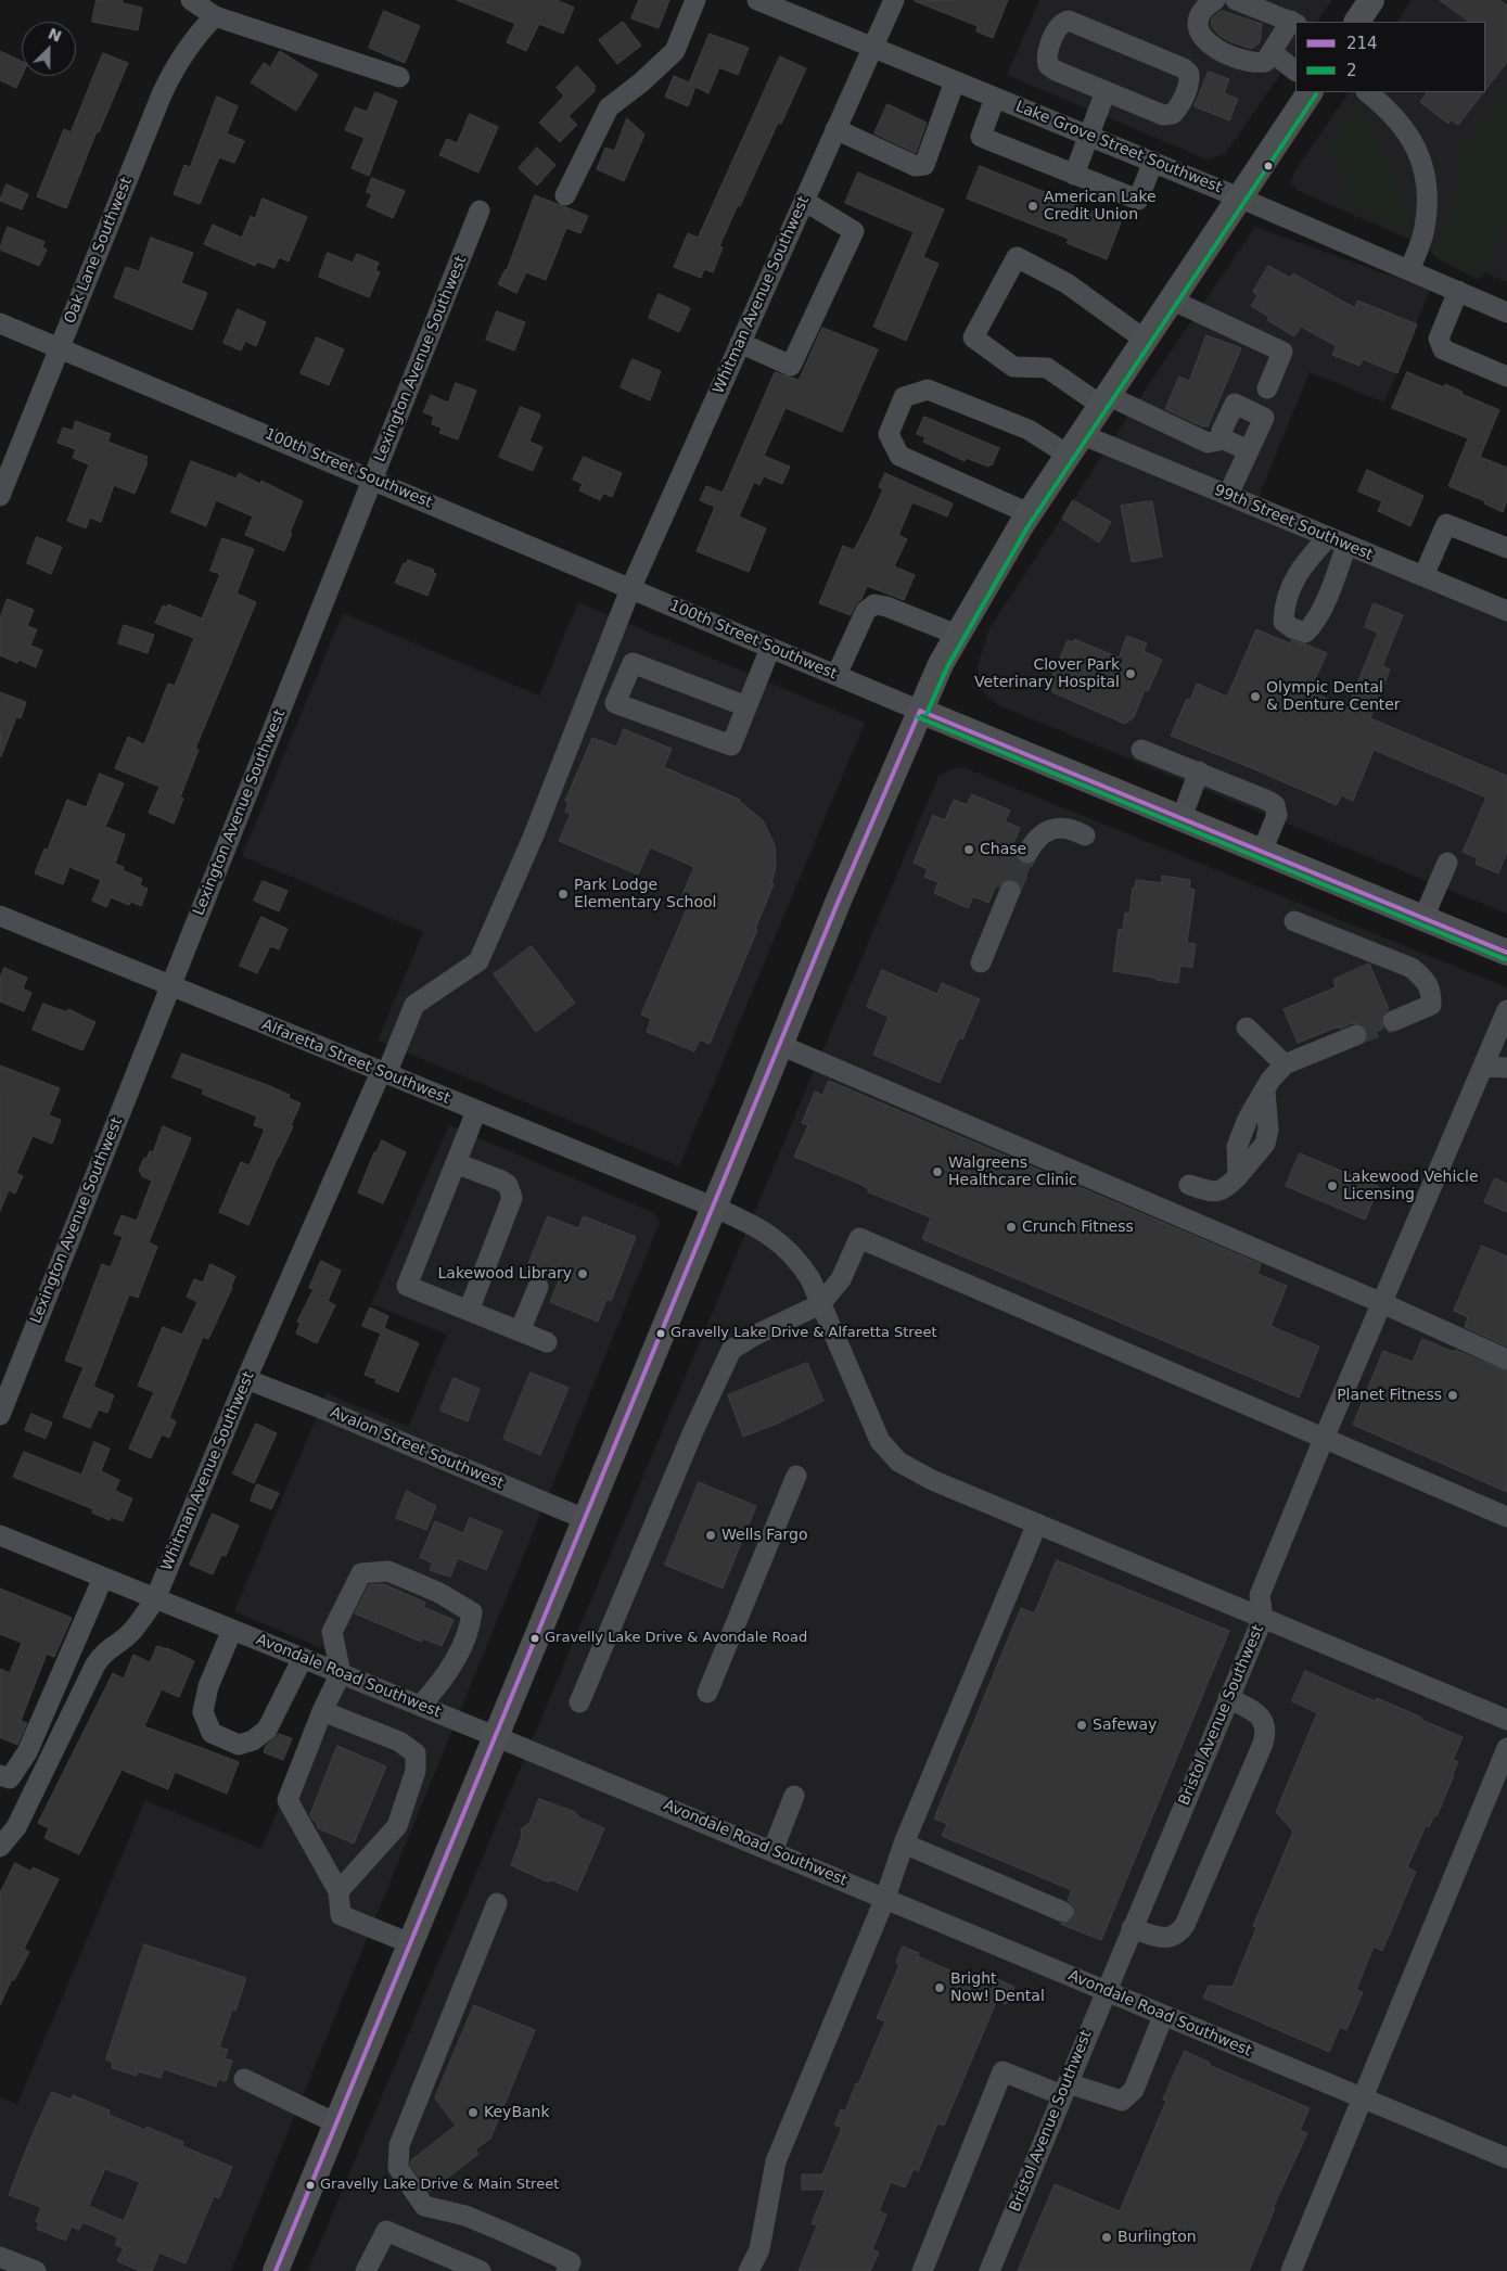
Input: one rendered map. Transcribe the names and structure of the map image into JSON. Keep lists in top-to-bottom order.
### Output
{
  "streets": {
    "main road": ["100th Street Southwest"],
    "street": [
      "Lake Grove Street Southwest",
      "Oak Lane Southwest",
      "Whitman Avenue Southwest",
      "Lexington Avenue Southwest",
      "99th Street Southwest",
      "Alfaretta Street Southwest",
      "Avalon Street Southwest",
      "Avondale Road Southwest",
      "Bristol Avenue Southwest"
    ]
  },
  "crossings": [
    ["Lake Grove Street Southwest", "Whitman Avenue Southwest"],
    ["Oak Lane Southwest", "100th Street Southwest"],
    ["Whitman Avenue Southwest", "100th Street Southwest"],
    ["Whitman Avenue Southwest", "Alfaretta Street Southwest"],
    ["Whitman Avenue Southwest", "Avalon Street Southwest"],
    ["Whitman Avenue Southwest", "Avondale Road Southwest"],
    ["Lexington Avenue Southwest", "100th Street Southwest"],
    ["Lexington Avenue Southwest", "Alfaretta Street Southwest"],
    ["Alfaretta Street Southwest", "Bristol Avenue Southwest"],
    ["Avondale Road Southwest", "Bristol Avenue Southwest"]
  ],
  "places": [
    "American Lake Credit Union",
    "Clover Park Veterinary Hospital",
    "Olympic Dental & Denture Center",
    "Chase",
    "Park Lodge Elementary School",
    "Walgreens Healthcare Clinic",
    "Lakewood Vehicle Licensing",
    "Crunch Fitness",
    "Lakewood Library",
    "Gravelly Lake Drive & Alfaretta Street",
    "Planet Fitness",
    "Wells Fargo",
    "Gravelly Lake Drive & Avondale Road",
    "Safeway",
    "Bright Now! Dental",
    "KeyBank",
    "Gravelly Lake Drive & Main Street",
    "Burlington"
  ],
  "lines": ["transit line 2", "transit line 214"],
  "legend": ["214", "2"],
  "north": "top right"
}
